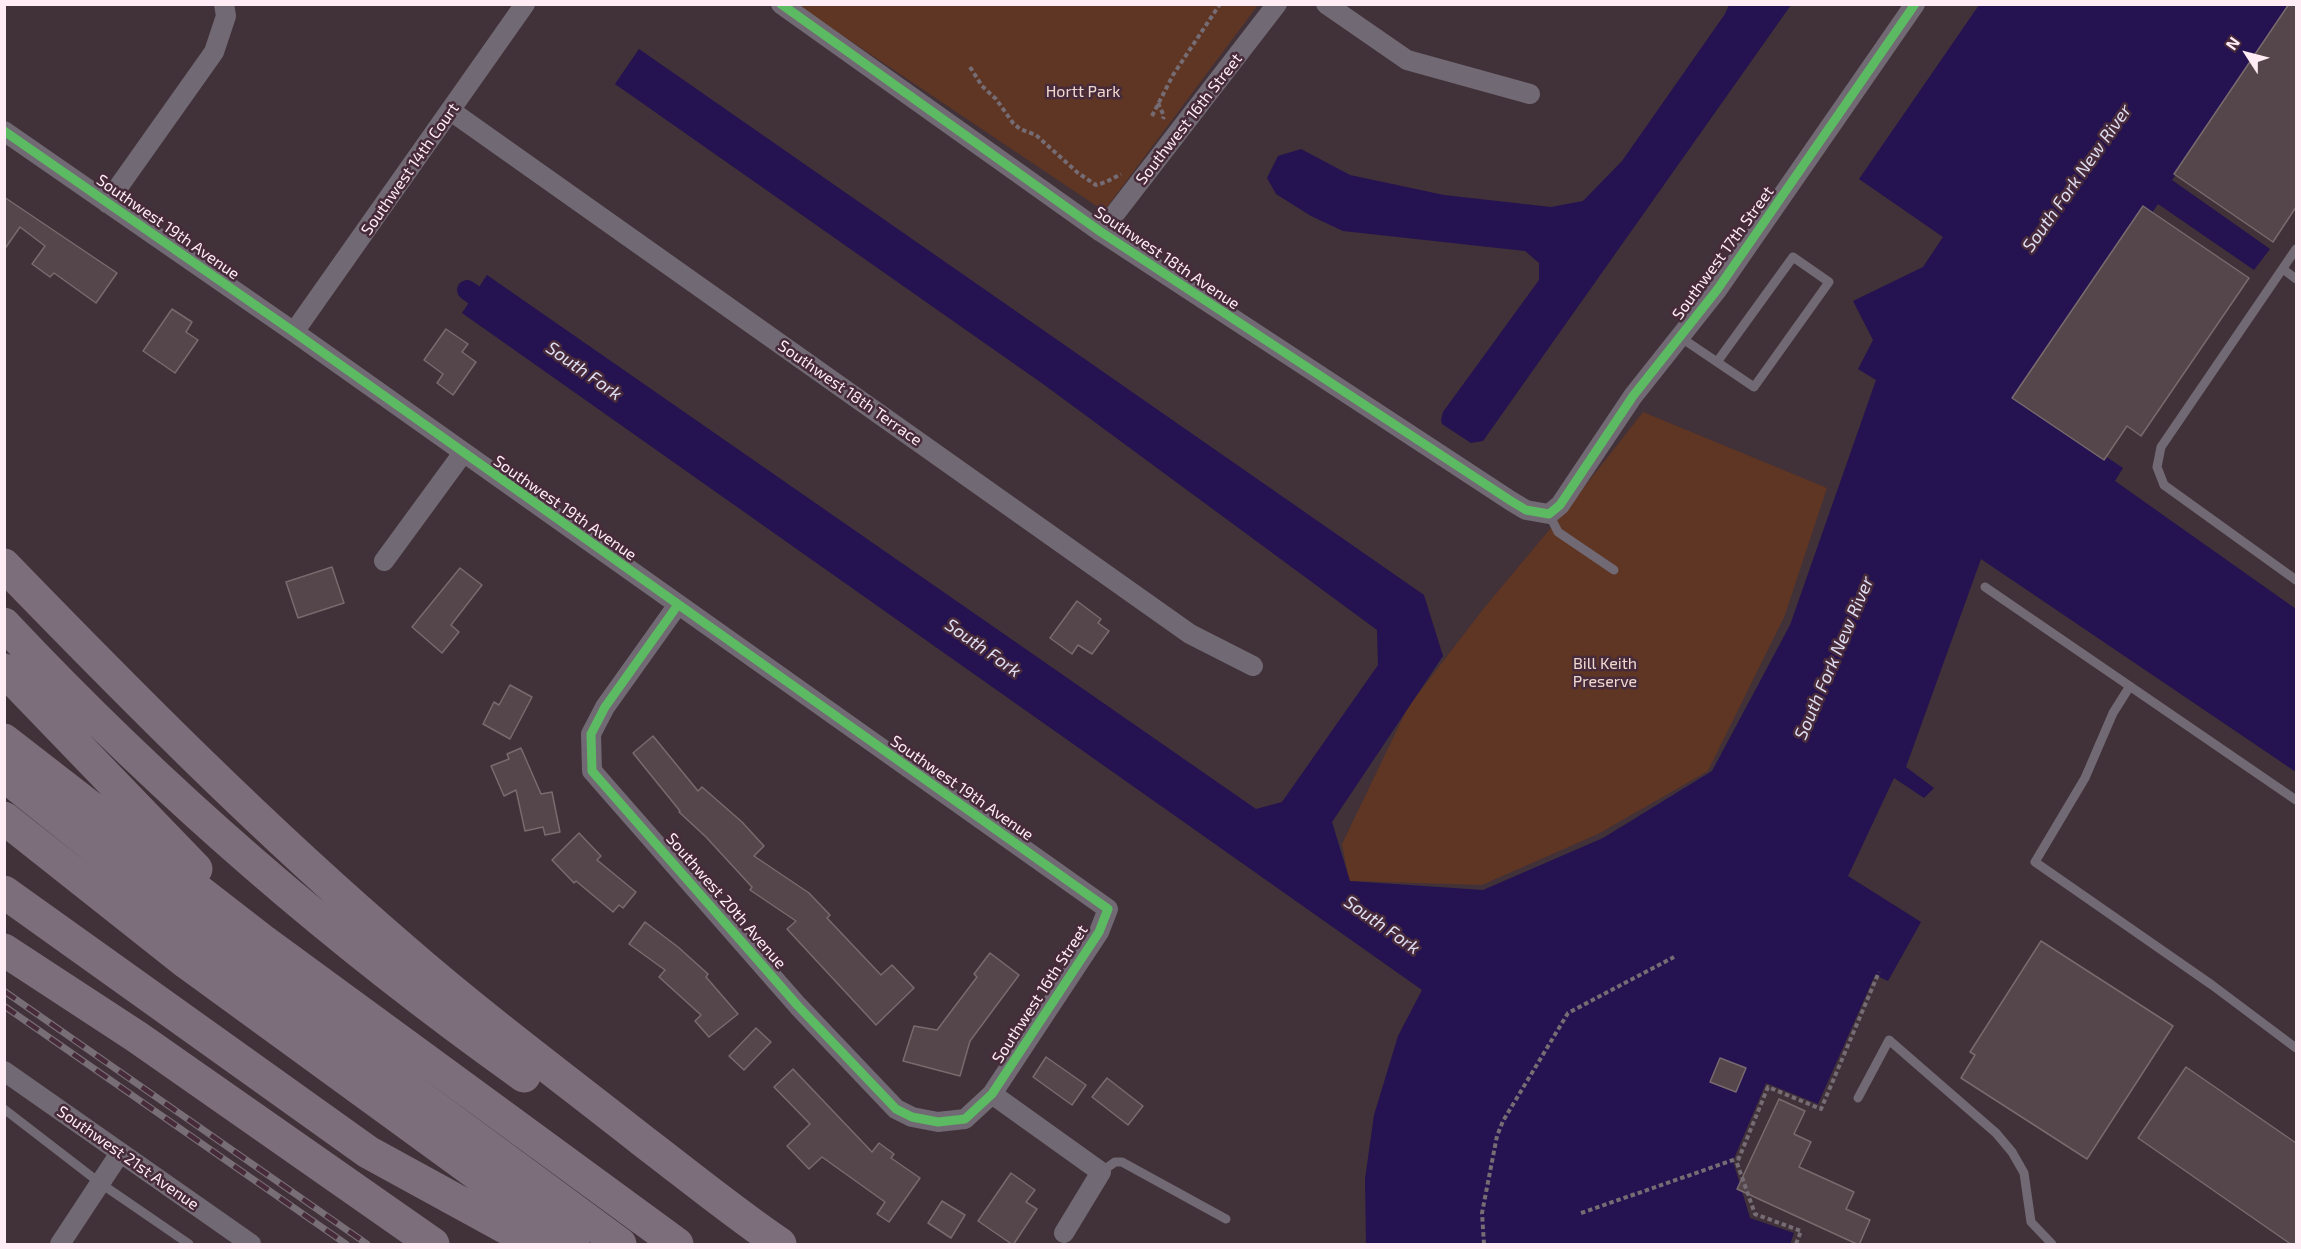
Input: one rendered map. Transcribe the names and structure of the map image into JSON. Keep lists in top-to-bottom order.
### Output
{
  "streets": {
    "street": [
      "Southwest 16th Street",
      "Southwest 14th Court",
      "Southwest 19th Avenue",
      "Southwest 17th Street",
      "Southwest 18th Avenue",
      "Southwest 18th Terrace",
      "Southwest 20th Avenue",
      "Southwest 21st Avenue"
    ]
  },
  "crossings": [
    ["Southwest 16th Street", "Southwest 19th Avenue"],
    ["Southwest 16th Street", "Southwest 18th Avenue"],
    ["Southwest 16th Street", "Southwest 20th Avenue"],
    ["Southwest 14th Court", "Southwest 19th Avenue"],
    ["Southwest 14th Court", "Southwest 18th Terrace"],
    ["Southwest 19th Avenue", "Southwest 20th Avenue"],
    ["Southwest 17th Street", "Southwest 18th Avenue"]
  ],
  "water": ["South Fork New River", "South Fork"],
  "parks": ["Hortt Park", "Bill Keith Preserve"],
  "north": "top left"
}
